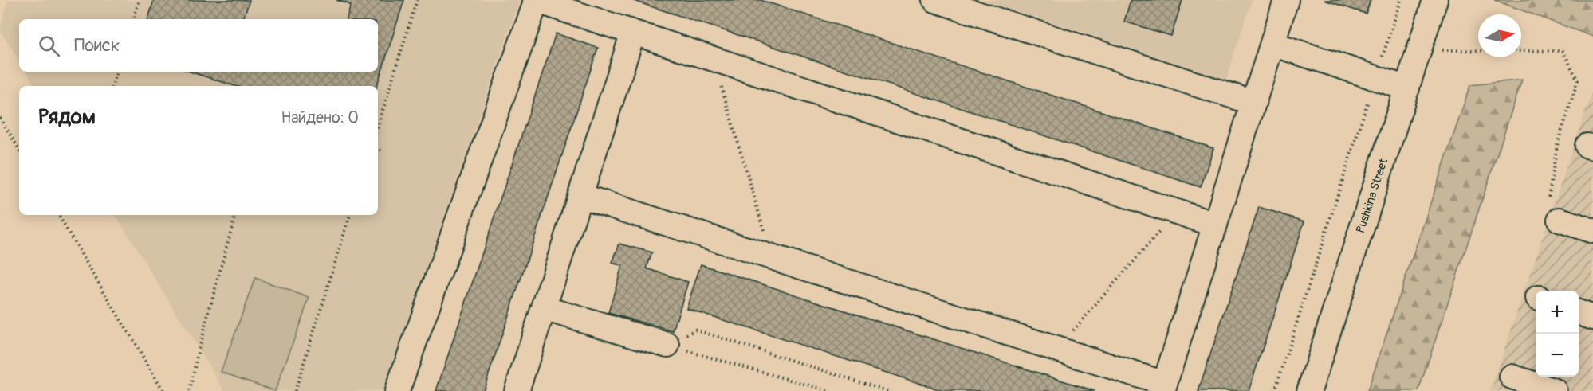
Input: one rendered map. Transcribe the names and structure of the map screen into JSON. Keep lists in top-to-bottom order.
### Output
{
  "streets": {
    "street": ["Pushkina Street"]
  },
  "north": "right",
  "page": {
    "search": "Поиск",
    "heading": ["Рядом", "Найдено: 0"],
    "map_buttons": ["+", "−"]
  }
}
